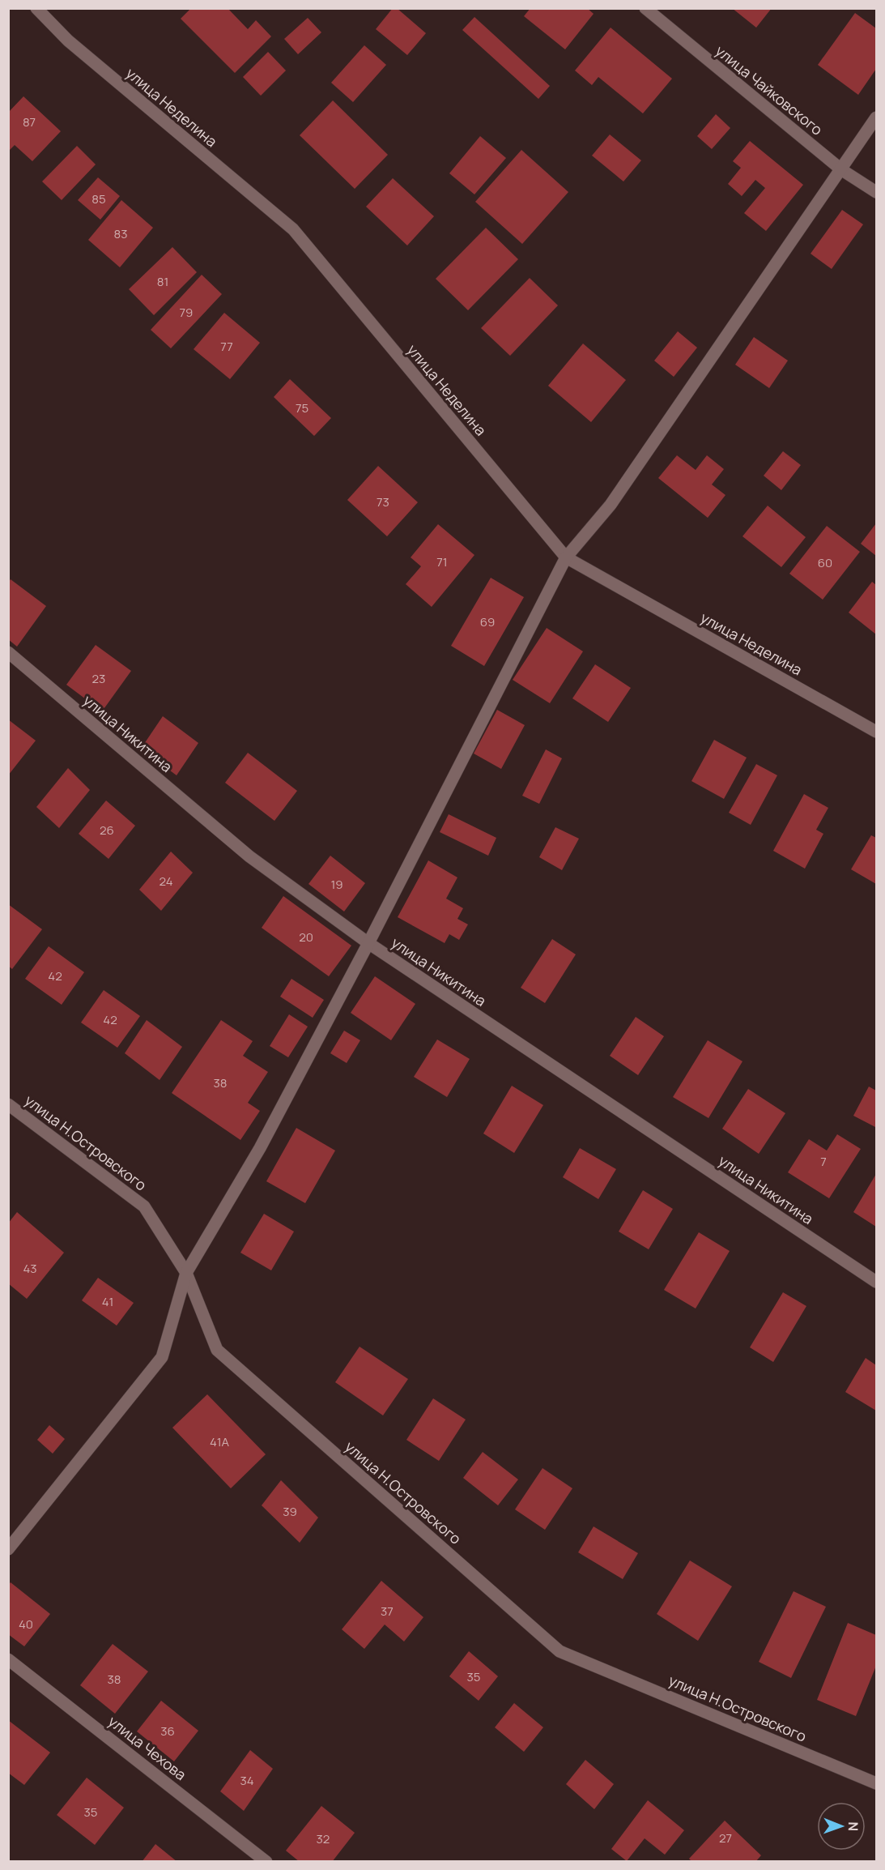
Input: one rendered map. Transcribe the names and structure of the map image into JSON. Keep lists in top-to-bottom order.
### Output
{
  "streets": {
    "street": [
      "улица Чайковского",
      "улица Неделина",
      "улица Никитина",
      "улица Н.Островского",
      "улица Чехова"
    ]
  },
  "house_numbers": [
    "87",
    "85",
    "83",
    "81",
    "79",
    "77",
    "75",
    "73",
    "71",
    "60",
    "69",
    "23",
    "26",
    "24",
    "19",
    "20",
    "42",
    "42",
    "38",
    "7",
    "43",
    "41",
    "41А",
    "39",
    "37",
    "40",
    "35",
    "38",
    "36",
    "34",
    "35",
    "27",
    "32"
  ],
  "north": "right"
}
